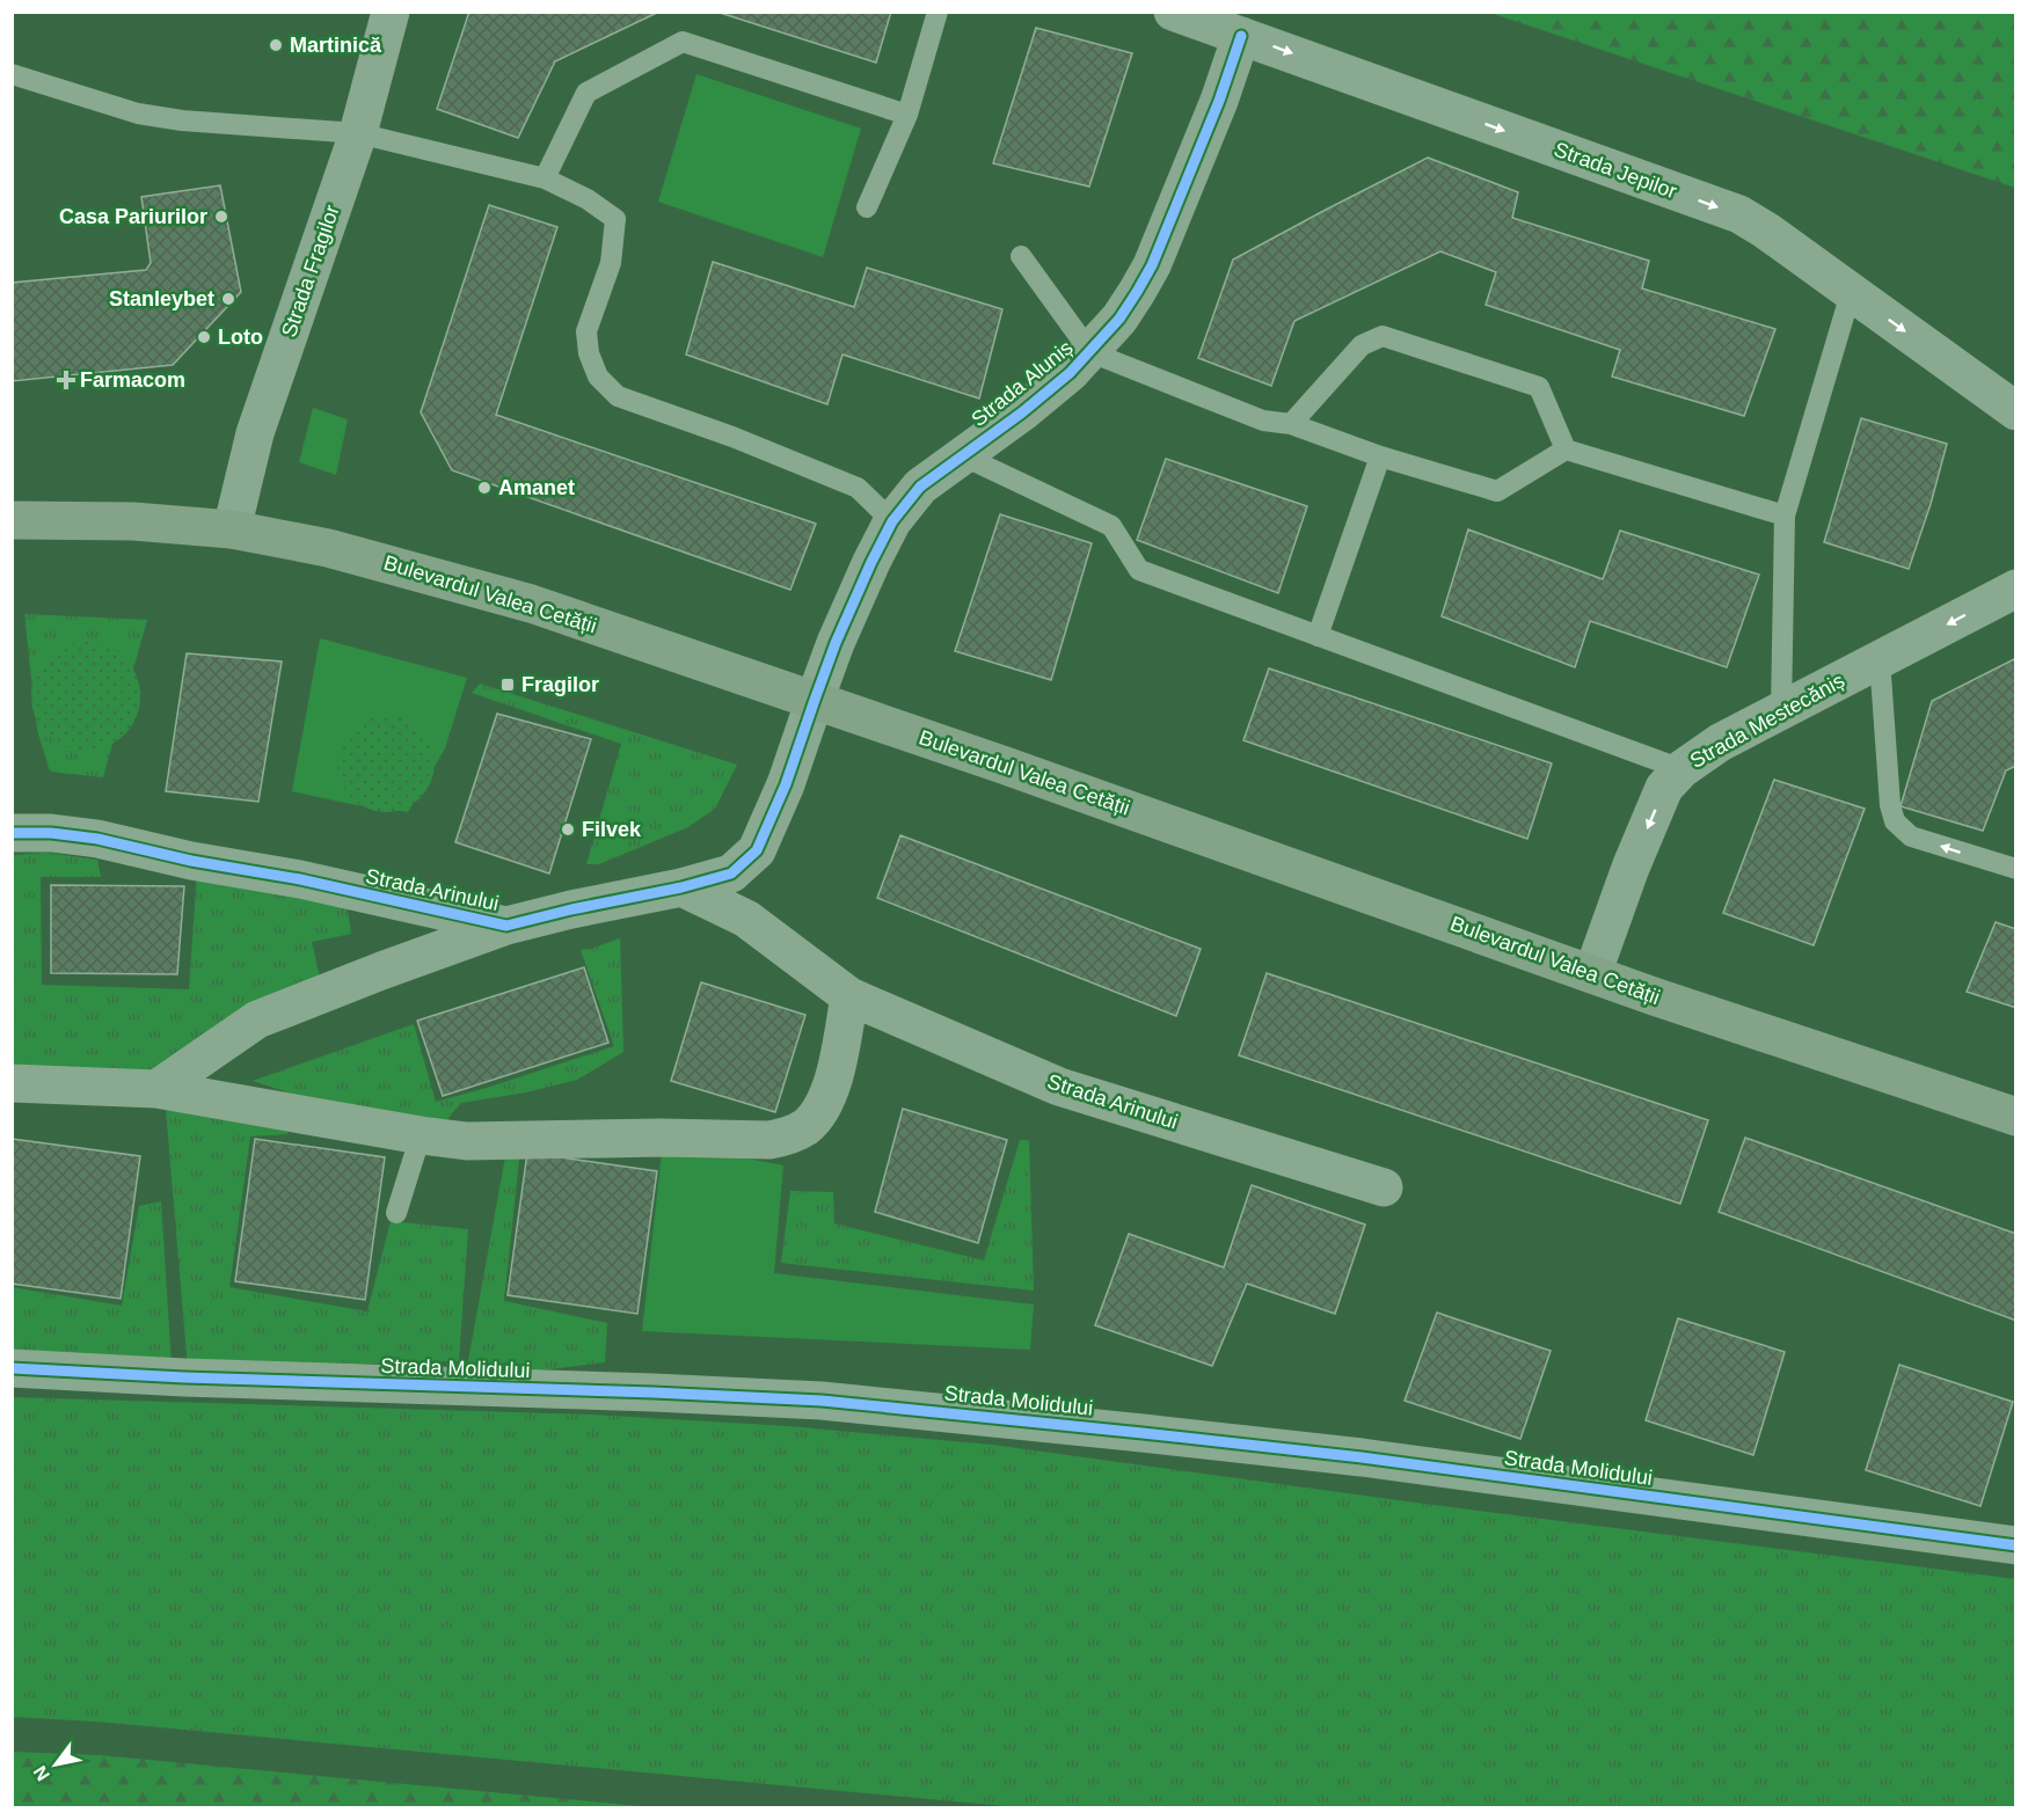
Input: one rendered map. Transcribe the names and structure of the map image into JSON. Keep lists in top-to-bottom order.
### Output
{
  "streets": {
    "main road": ["Bulevardul Valea Cetății"],
    "street": [
      "Strada Jepilor",
      "Strada Fragilor",
      "Strada Aluniș",
      "Strada Mestecăniș",
      "Strada Arinului",
      "Strada Molidului"
    ]
  },
  "crossings": [
    ["Strada Jepilor", "Strada Aluniș"],
    ["Strada Fragilor", "Bulevardul Valea Cetății"],
    ["Strada Aluniș", "Bulevardul Valea Cetății"],
    ["Strada Aluniș", "Strada Arinului"],
    ["Bulevardul Valea Cetății", "Strada Mestecăniș"],
    ["Bulevardul Valea Cetății", "Strada Arinului"]
  ],
  "one_way": ["Strada Jepilor", "Strada Mestecăniș"],
  "places": {
    "other": [
      "Martinică",
      "Casa Pariurilor",
      "Stanleybet",
      "Loto",
      "Amanet",
      "Filvek"
    ],
    "health": ["Farmacom"],
    "transit": ["Fragilor"]
  },
  "north": "bottom left"
}
